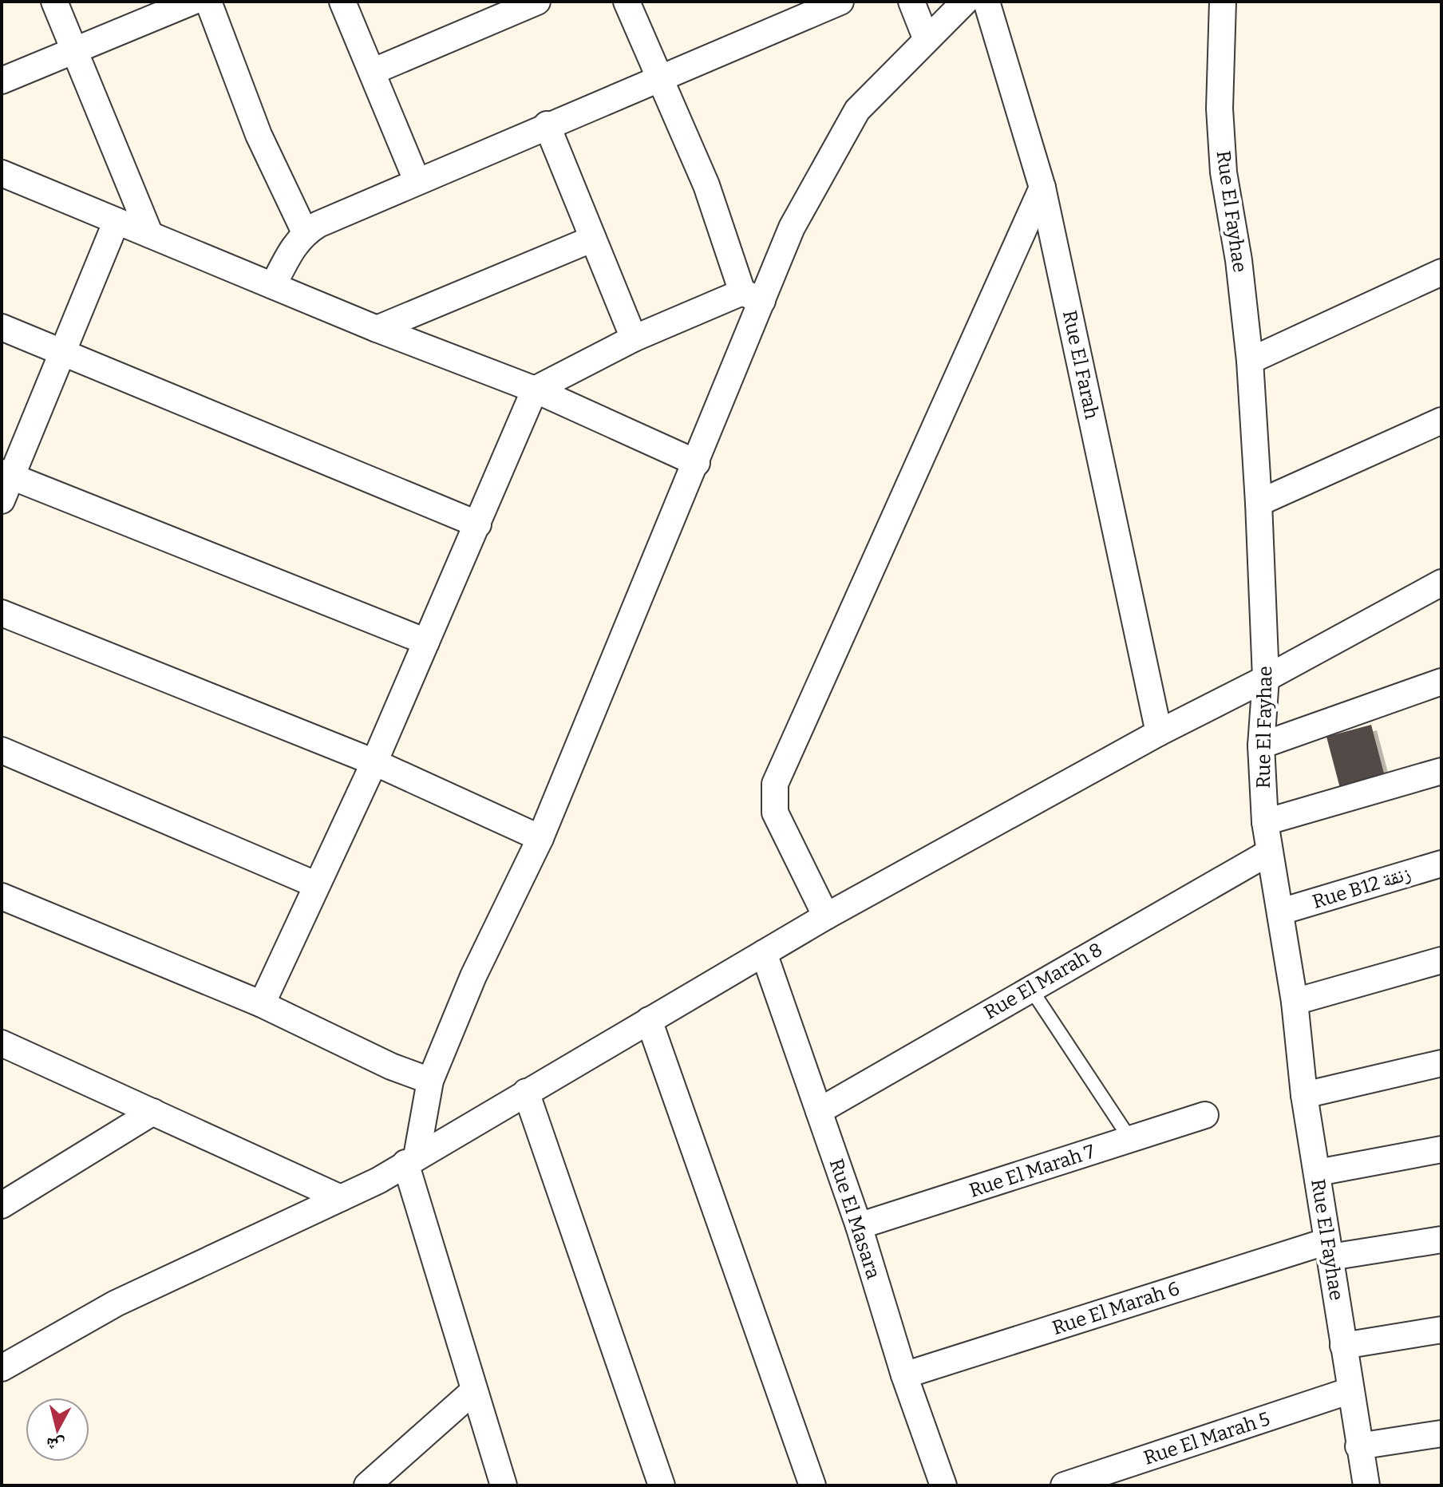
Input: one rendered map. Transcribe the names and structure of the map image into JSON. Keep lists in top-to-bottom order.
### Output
{
  "streets": {
    "street": [
      "Rue El Fayhae",
      "Rue El Farah",
      "Rue B12 زنقة",
      "Rue El Marah 8",
      "Rue El Marah 7",
      "Rue El Masara",
      "Rue El Marah 6",
      "Rue El Marah 5"
    ]
  },
  "crossings": [
    ["Rue El Fayhae", "Rue B12 زنقة"],
    ["Rue El Fayhae", "Rue El Marah 8"],
    ["Rue El Fayhae", "Rue El Marah 6"],
    ["Rue El Fayhae", "Rue El Marah 5"],
    ["Rue El Marah 8", "Rue El Masara"],
    ["Rue El Marah 7", "Rue El Masara"],
    ["Rue El Masara", "Rue El Marah 6"]
  ],
  "north": "bottom"
}
